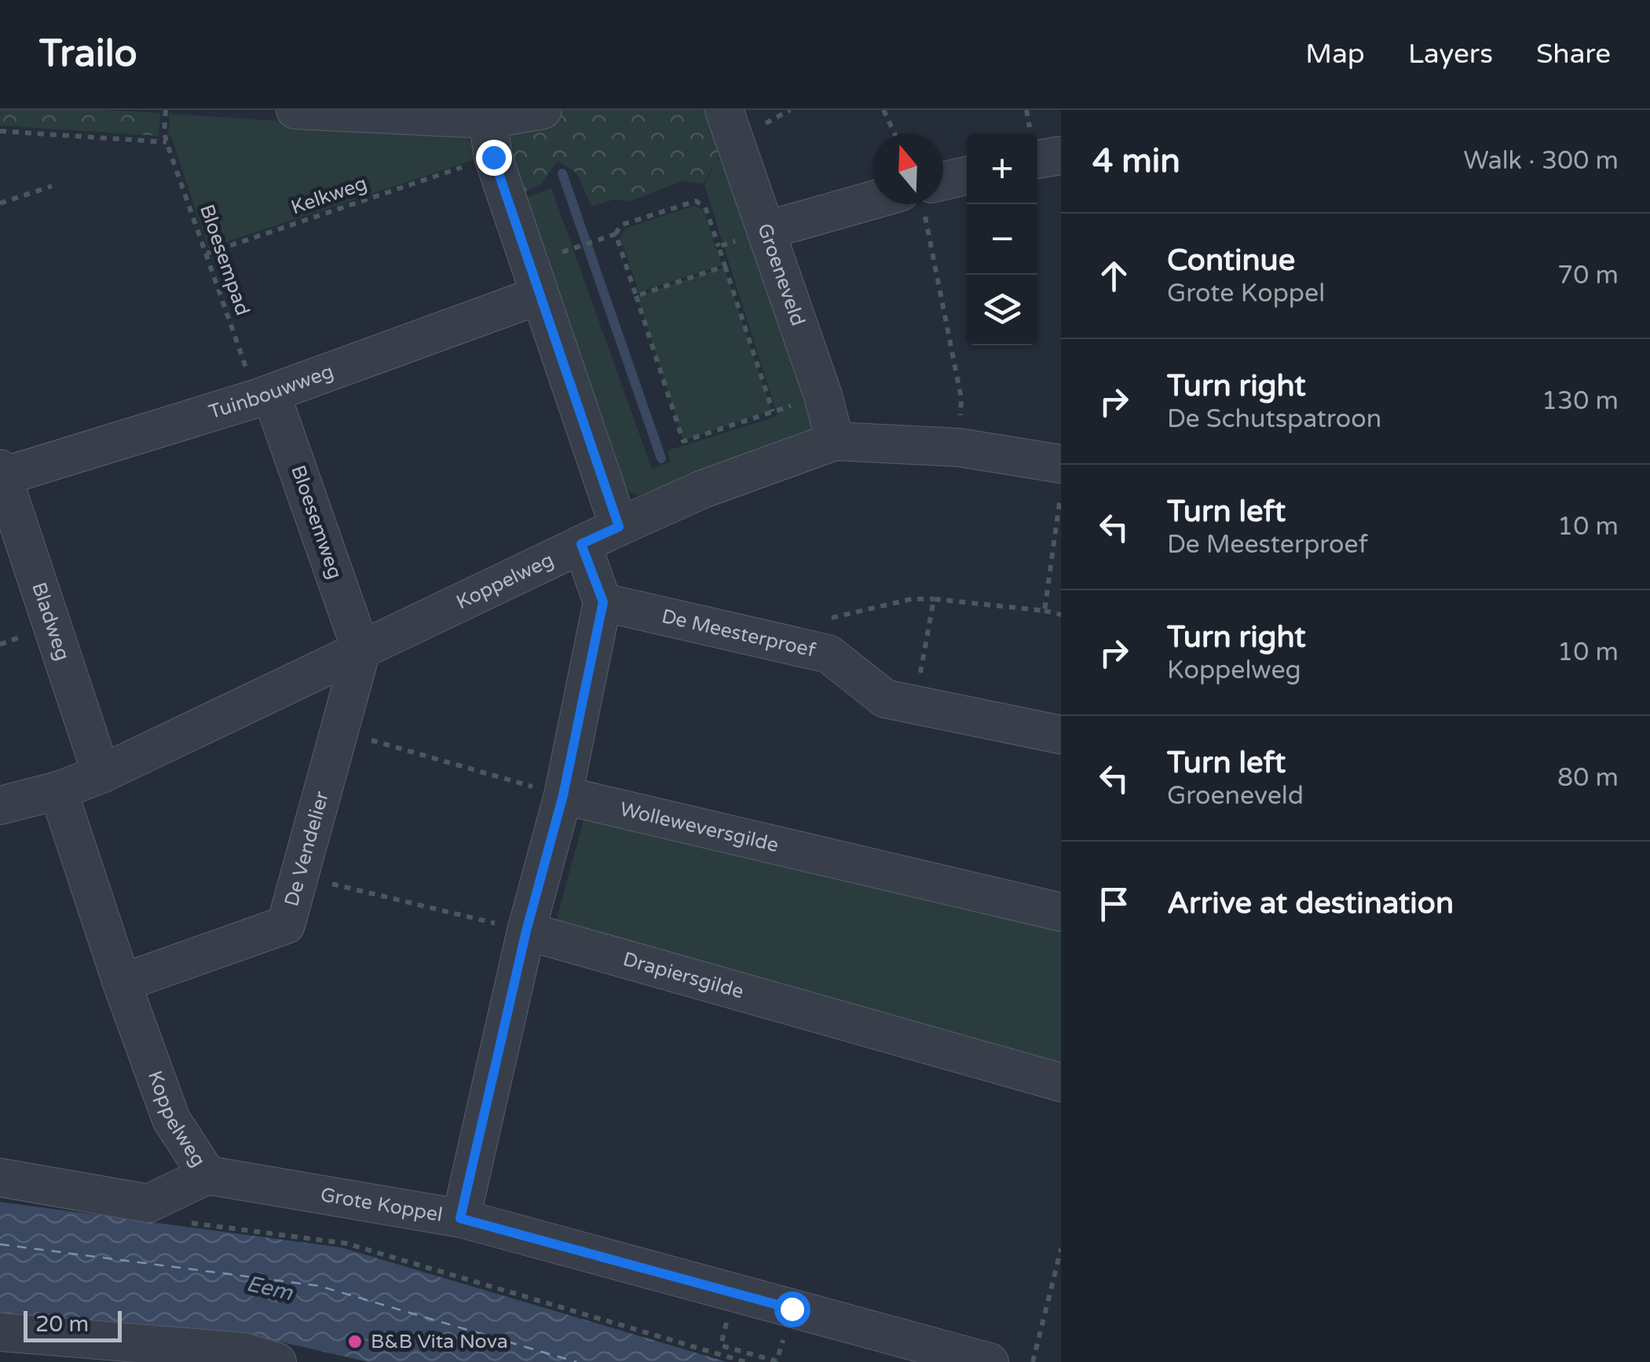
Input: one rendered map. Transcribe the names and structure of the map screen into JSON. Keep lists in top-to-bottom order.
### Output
{
  "streets": {
    "street": [
      "Groeneveld",
      "Tuinbouwweg",
      "Bloesemweg",
      "Koppelweg",
      "Bladweg",
      "De Meesterproef",
      "Wolleweversgilde",
      "De Vendelier",
      "Drapiersgilde",
      "Grote Koppel"
    ],
    "path": ["Kelkweg", "Bloesempad"]
  },
  "crossings": [
    ["Kelkweg", "Bloesempad"],
    ["Bloesempad", "Tuinbouwweg"],
    ["Bloesempad", "Bloesemweg"],
    ["Groeneveld", "Koppelweg"],
    ["Tuinbouwweg", "Bloesemweg"],
    ["Tuinbouwweg", "Bladweg"],
    ["Bloesemweg", "Koppelweg"],
    ["Bloesemweg", "De Vendelier"],
    ["Koppelweg", "Bladweg"],
    ["Koppelweg", "De Vendelier"],
    ["Koppelweg", "Grote Koppel"]
  ],
  "water": ["Eem"],
  "places": ["B&B Vita Nova"],
  "scale_bar": "20 m",
  "north": "top",
  "page": {
    "header": "Trailo",
    "nav": ["Map", "Layers", "Share"],
    "heading": ["4 min", "Walk · 300 m"],
    "map_buttons": ["+", "−"],
    "list": [
      ["Continue", "Grote Koppel", "70 m"],
      ["Turn right", "De Schutspatroon", "130 m"],
      ["Turn left", "De Meesterproef", "10 m"],
      ["Turn right", "Koppelweg", "10 m"],
      ["Turn left", "Groeneveld", "80 m"],
      "Arrive at destination"
    ],
    "scale": "20 m"
  }
}
